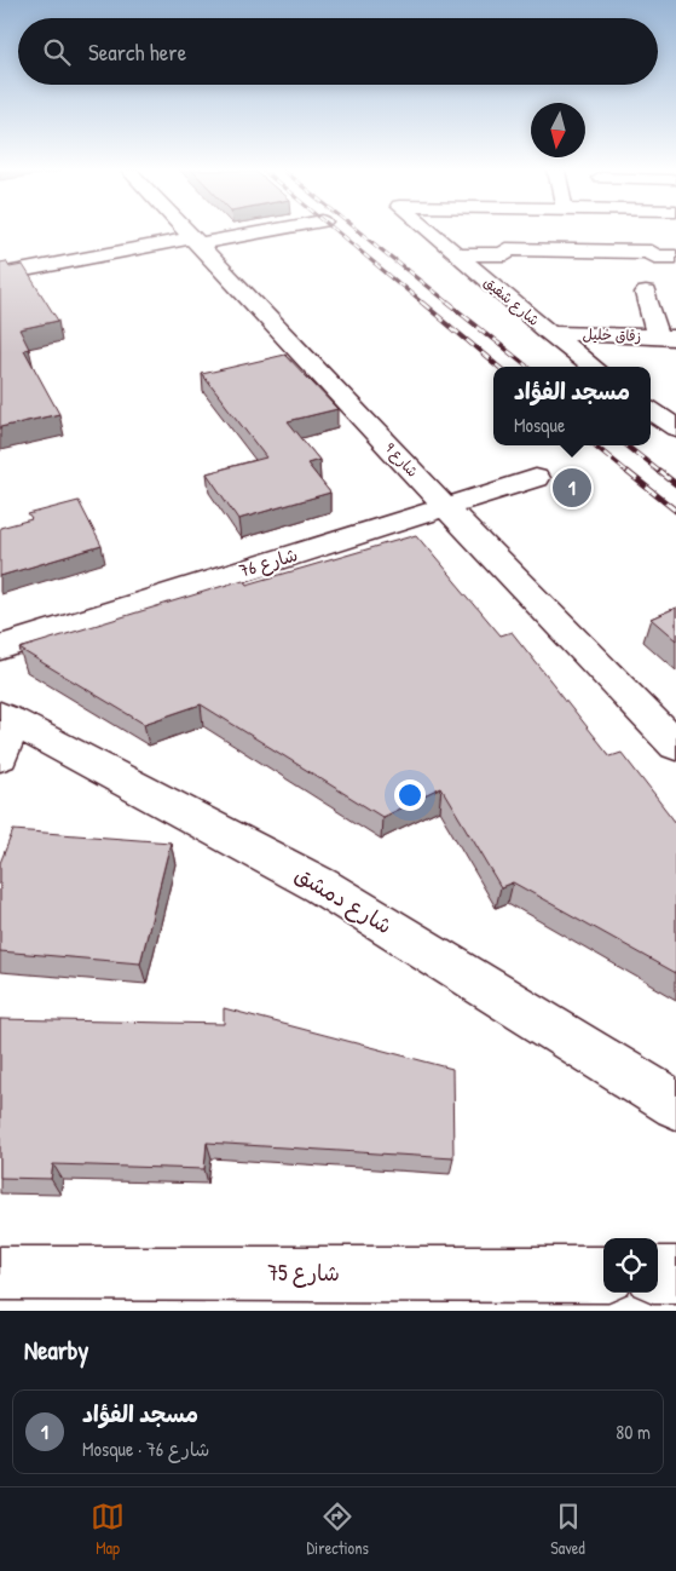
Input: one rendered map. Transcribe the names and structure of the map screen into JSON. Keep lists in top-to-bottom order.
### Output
{
  "streets": {
    "street": [
      "شارع شفيق",
      "زقاق خليل",
      "شارع 9",
      "شارع 76",
      "شارع دمشق",
      "شارع 75"
    ]
  },
  "crossings": [
    ["شارع شفيق", "زقاق خليل"],
    ["شارع 9", "شارع 76"]
  ],
  "north": "bottom",
  "page": {
    "search": "Search here",
    "popup": ["مسجد الفؤاد", "Mosque"],
    "pins": "1",
    "heading": "Nearby",
    "list": [
      {
        "mark": "1",
        "name": "مسجد الفؤاد",
        "note": "Mosque · شارع 76",
        "value": "80 m"
      }
    ],
    "nav": ["Map", "Directions", "Saved"]
  }
}
